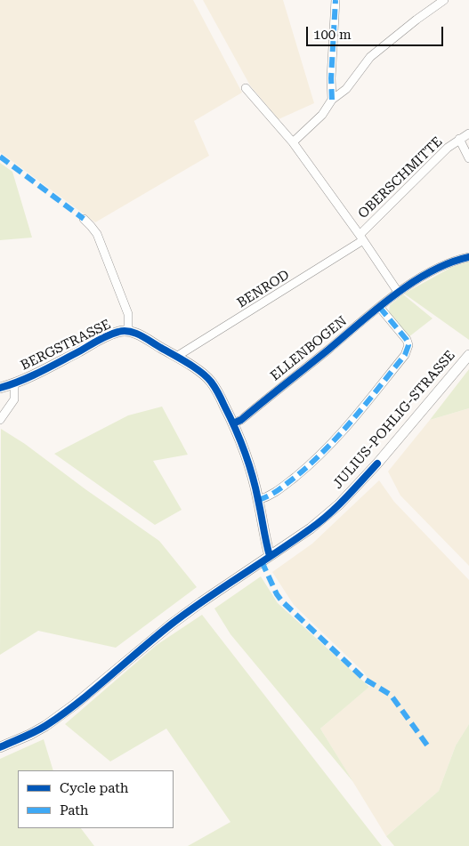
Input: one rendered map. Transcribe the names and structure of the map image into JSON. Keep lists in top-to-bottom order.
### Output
{
  "streets": {
    "street": [
      "OBERSCHMITTE",
      "BENROD",
      "BERGSTRASSE",
      "ELLENBOGEN",
      "JULIUS-POHLIG-STRASSE"
    ]
  },
  "crossings": [
    ["OBERSCHMITTE", "BENROD"],
    ["OBERSCHMITTE", "ELLENBOGEN"],
    ["BENROD", "BERGSTRASSE"],
    ["BERGSTRASSE", "ELLENBOGEN"],
    ["BERGSTRASSE", "JULIUS-POHLIG-STRASSE"]
  ],
  "legend": ["Cycle path", "Path"],
  "scale_bar": "100 m"
}
